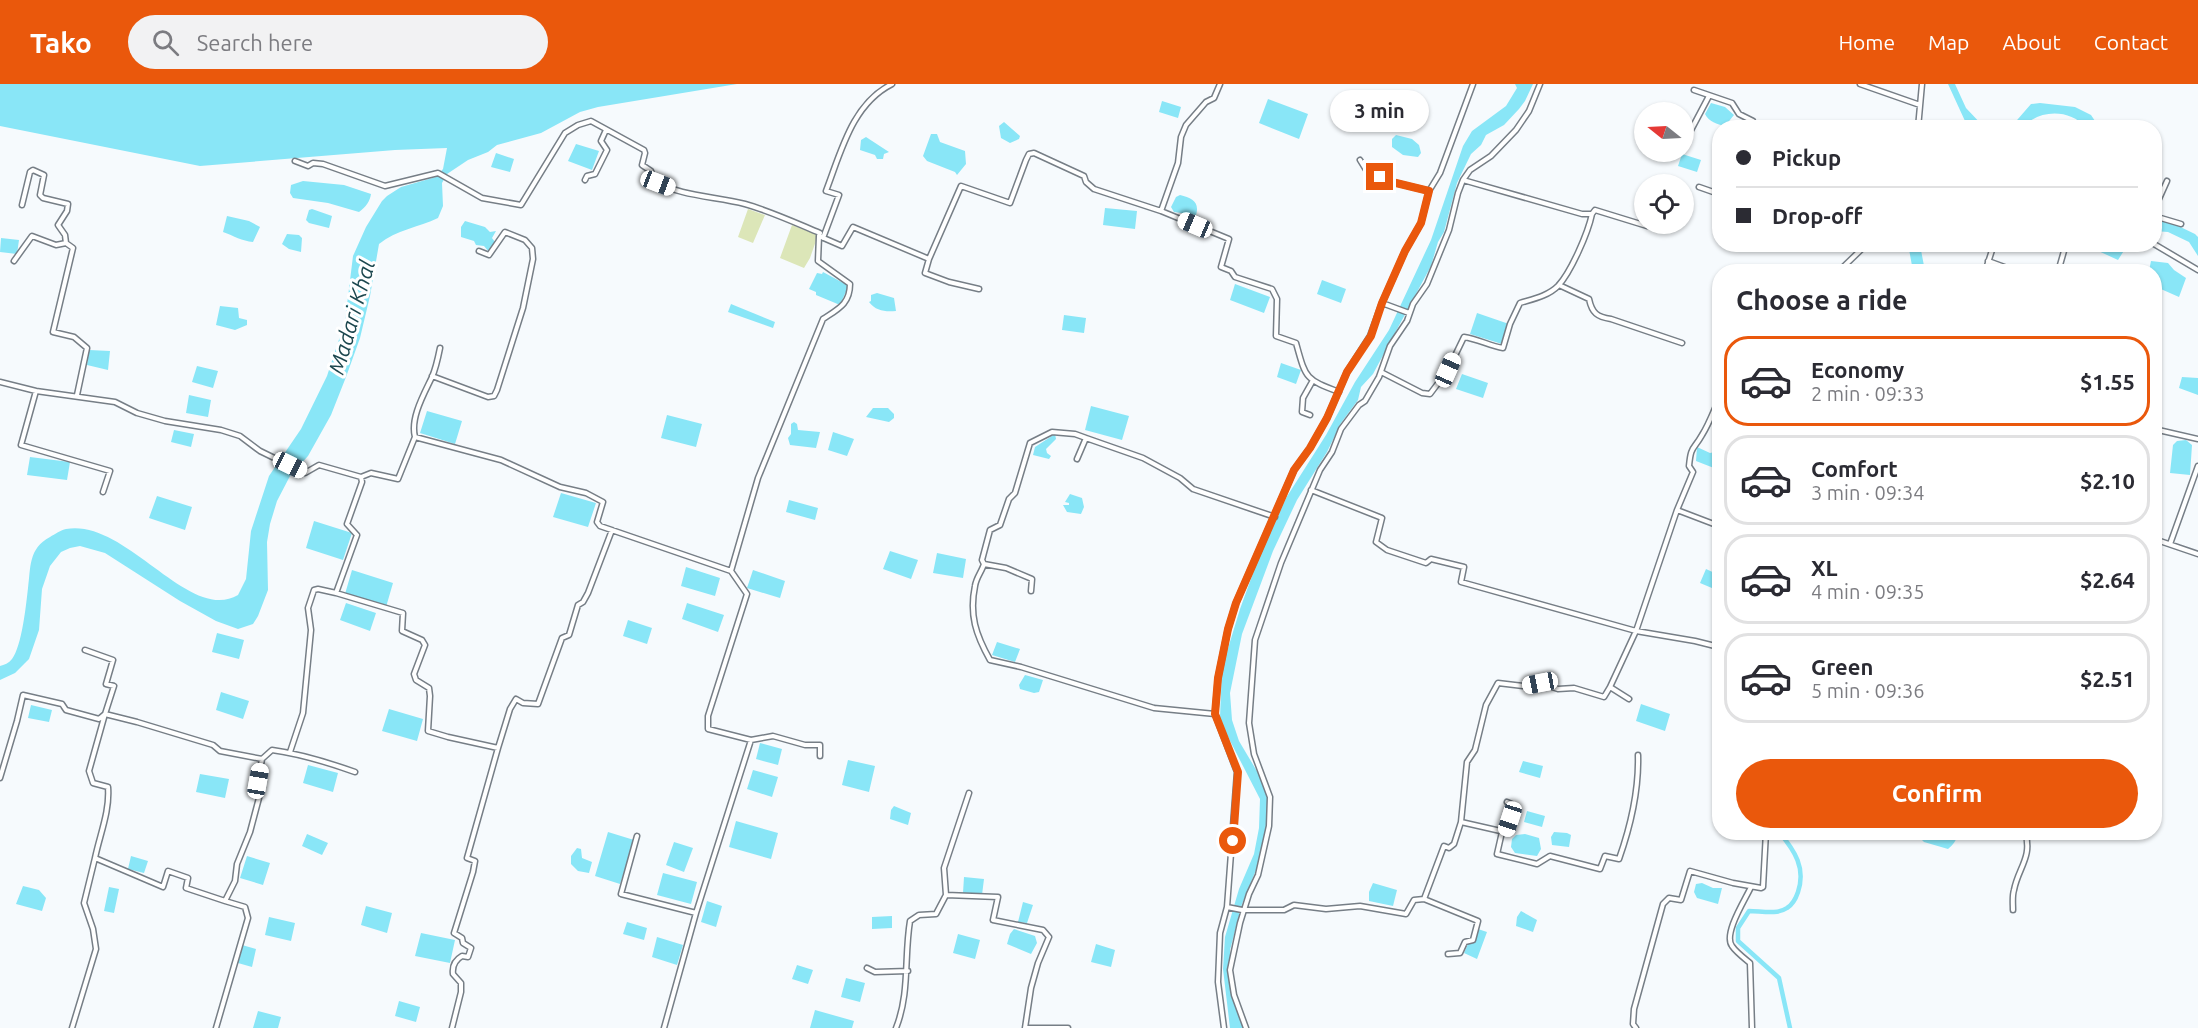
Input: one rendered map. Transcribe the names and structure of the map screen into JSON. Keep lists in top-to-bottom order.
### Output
{
  "water": ["Madari Khal"],
  "north": "left",
  "page": {
    "header": "Tako",
    "search": "Search here",
    "nav": [
      "Home",
      "Map",
      "About",
      "Contact"
    ],
    "bubble": "3 min",
    "banner": ["Pickup", "Drop-off"],
    "heading": "Choose a ride",
    "list": [
      {
        "name": "Economy",
        "note": "2 min · 09:33",
        "value": "$1.55"
      },
      {
        "name": "Comfort",
        "note": "3 min · 09:34",
        "value": "$2.10"
      },
      {
        "name": "XL",
        "note": "4 min · 09:35",
        "value": "$2.64"
      },
      {
        "name": "Green",
        "note": "5 min · 09:36",
        "value": "$2.51"
      }
    ],
    "buttons": "Confirm"
  }
}
